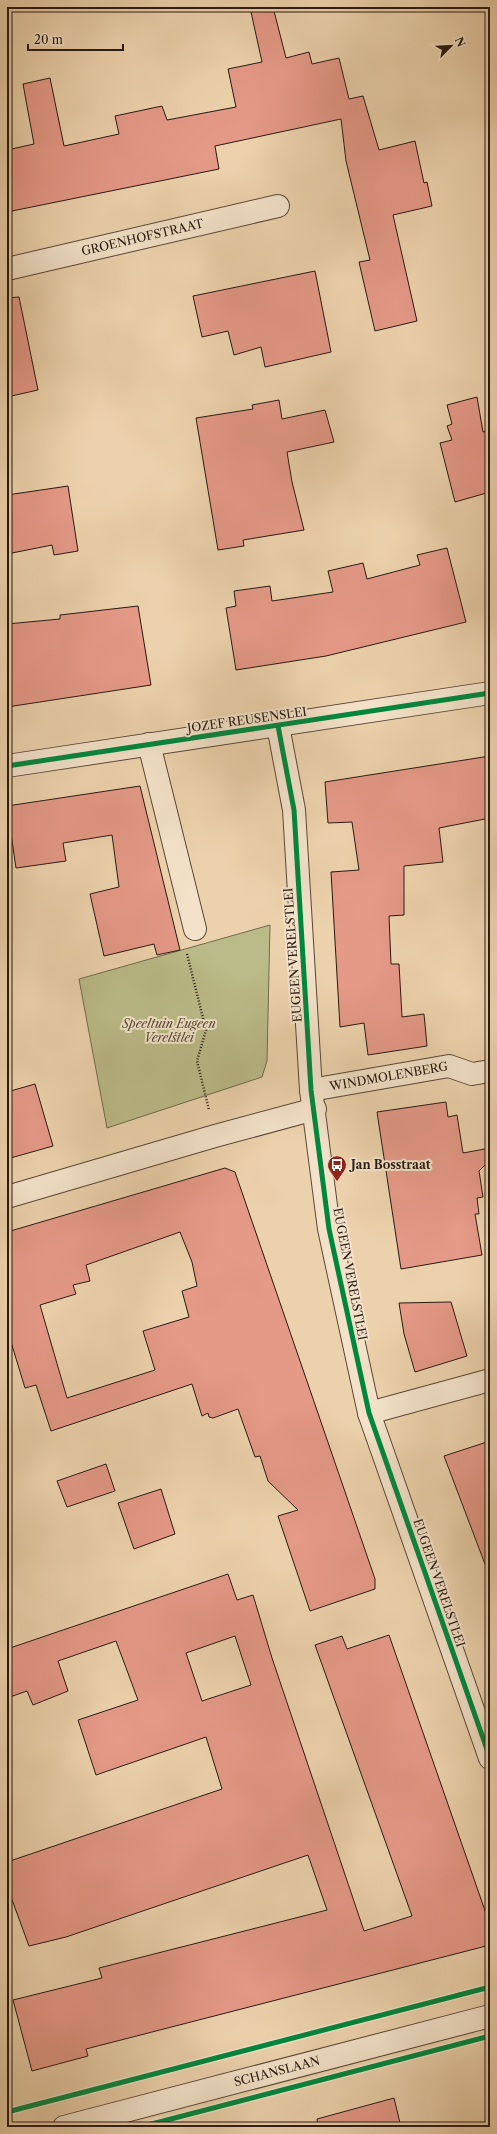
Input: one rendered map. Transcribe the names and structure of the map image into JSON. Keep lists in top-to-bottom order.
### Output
{
  "streets": {
    "street": [
      "GROENHOFSTRAAT",
      "JOZEF REUSENSLEI",
      "EUGEEN VERELSTLEI",
      "WINDMOLENBERG",
      "SCHANSLAAN"
    ]
  },
  "crossings": [
    ["JOZEF REUSENSLEI", "EUGEEN VERELSTLEI"],
    ["EUGEEN VERELSTLEI", "WINDMOLENBERG"]
  ],
  "parks": ["Speeltuin Eugeen Verelstlei"],
  "places": {
    "bus stop": ["Jan Bosstraat"]
  },
  "scale_bar": "20 m",
  "north": "top right"
}
